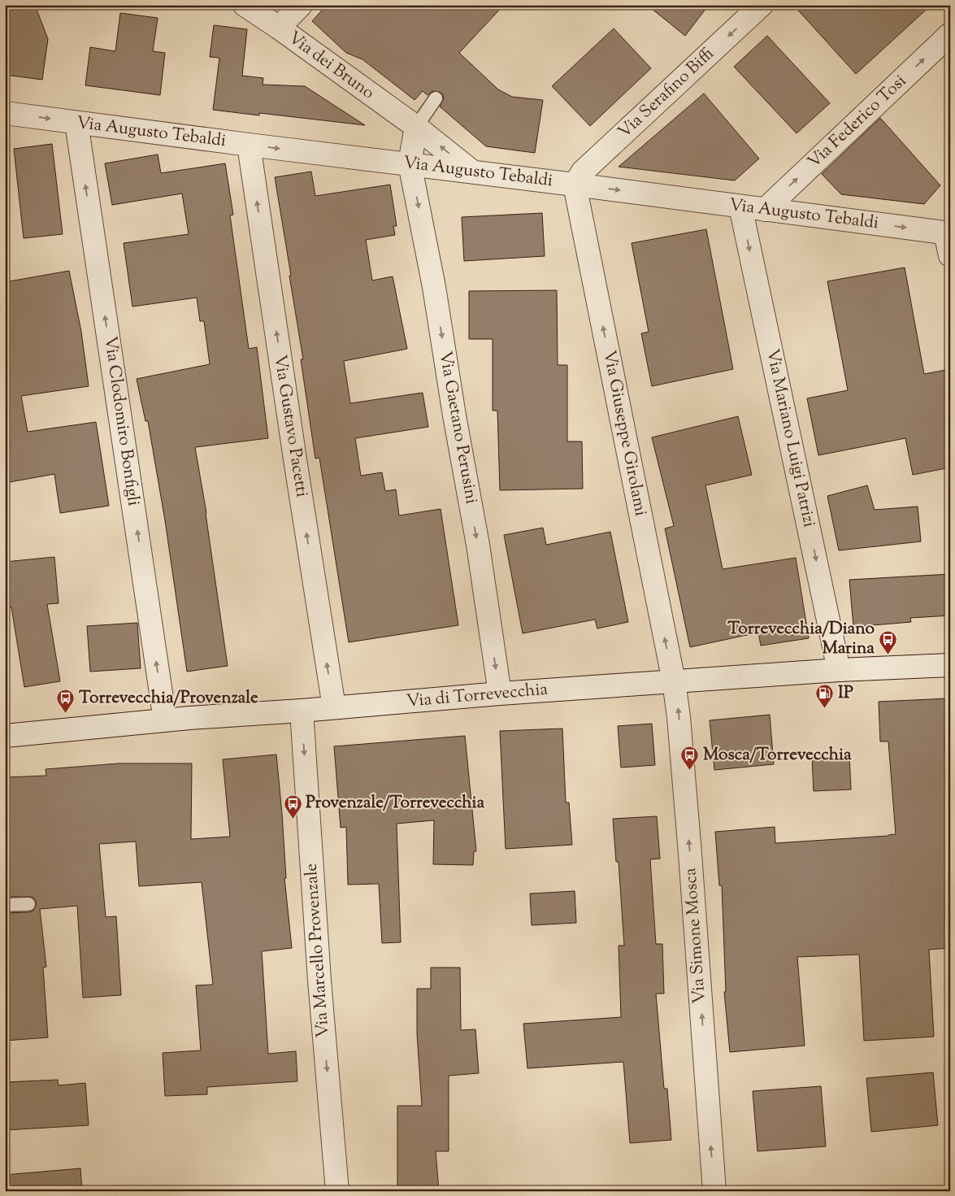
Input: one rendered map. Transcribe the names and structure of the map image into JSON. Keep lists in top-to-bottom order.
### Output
{
  "streets": {
    "street": [
      "Via dei Bruno",
      "Via Serafino Biffi",
      "Via Federico Tosi",
      "Via Augusto Tebaldi",
      "Via Clodomiro Bonfigli",
      "Via Gustavo Pacetti",
      "Via Gaetano Perusini",
      "Via Giuseppe Girolami",
      "Via Mariano Luigi Patrizi",
      "Via di Torrevecchia",
      "Via Simone Mosca",
      "Via Marcello Provenzale"
    ]
  },
  "crossings": [
    ["Via dei Bruno", "Via Augusto Tebaldi"],
    ["Via Serafino Biffi", "Via Augusto Tebaldi"],
    ["Via Serafino Biffi", "Via Giuseppe Girolami"],
    ["Via Federico Tosi", "Via Augusto Tebaldi"],
    ["Via Augusto Tebaldi", "Via Clodomiro Bonfigli"],
    ["Via Augusto Tebaldi", "Via Gustavo Pacetti"],
    ["Via Augusto Tebaldi", "Via Gaetano Perusini"],
    ["Via Augusto Tebaldi", "Via Giuseppe Girolami"],
    ["Via Augusto Tebaldi", "Via Mariano Luigi Patrizi"],
    ["Via Clodomiro Bonfigli", "Via di Torrevecchia"],
    ["Via Gustavo Pacetti", "Via di Torrevecchia"],
    ["Via Gaetano Perusini", "Via di Torrevecchia"],
    ["Via Giuseppe Girolami", "Via di Torrevecchia"],
    ["Via Giuseppe Girolami", "Via Simone Mosca"],
    ["Via Mariano Luigi Patrizi", "Via di Torrevecchia"],
    ["Via di Torrevecchia", "Via Simone Mosca"],
    ["Via di Torrevecchia", "Via Marcello Provenzale"]
  ],
  "one_way": [
    "Via Serafino Biffi",
    "Via Federico Tosi",
    "Via Augusto Tebaldi",
    "Via Clodomiro Bonfigli",
    "Via Gustavo Pacetti",
    "Via Gaetano Perusini",
    "Via Giuseppe Girolami",
    "Via Mariano Luigi Patrizi",
    "Via Simone Mosca",
    "Via Marcello Provenzale"
  ],
  "places": {
    "bus stop": [
      "Torrevecchia/Diano Marina",
      "Torrevecchia/Provenzale",
      "Mosca/Torrevecchia",
      "Provenzale/Torrevecchia"
    ],
    "fuel station": ["IP"]
  }
}
